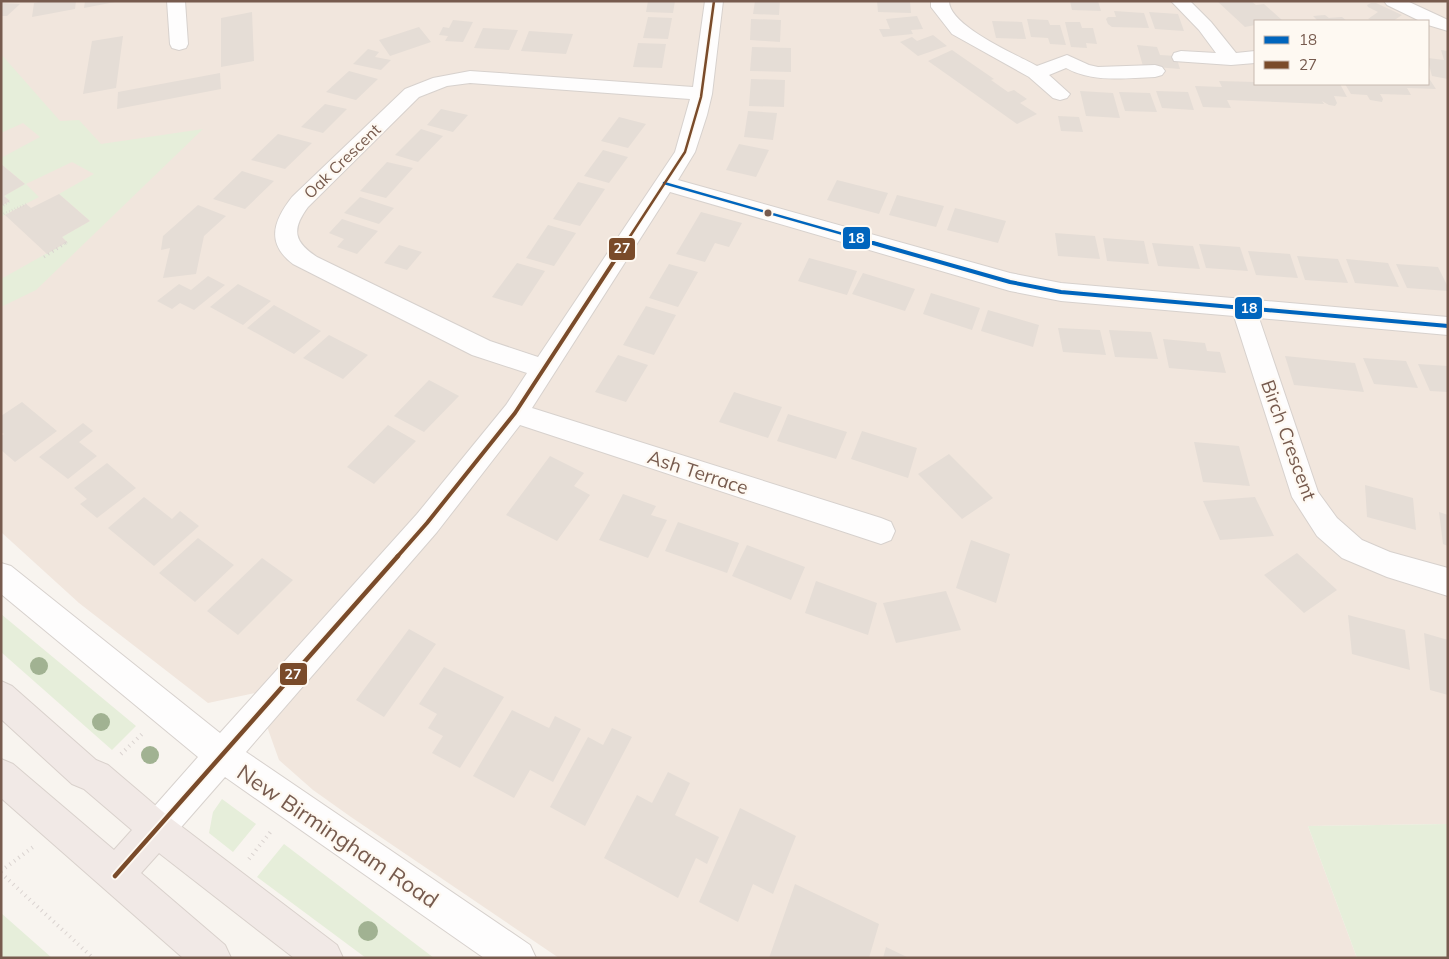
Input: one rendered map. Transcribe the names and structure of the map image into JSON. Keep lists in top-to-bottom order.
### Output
{
  "streets": {
    "street": [
      "Oak Crescent",
      "Birch Crescent",
      "Ash Terrace",
      "New Birmingham Road"
    ]
  },
  "lines": ["transit line 27", "transit line 18"],
  "legend": ["18", "27"]
}
